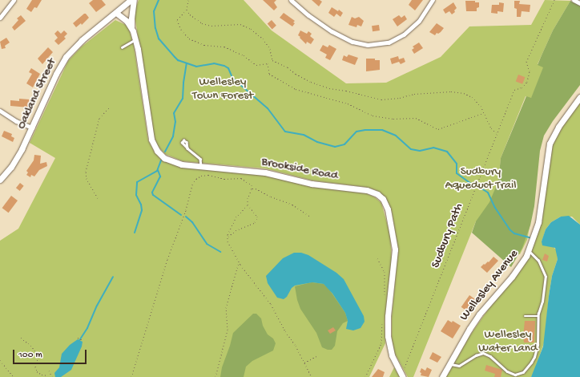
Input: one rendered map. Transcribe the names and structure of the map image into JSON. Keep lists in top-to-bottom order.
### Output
{
  "streets": {
    "street": ["Oakland Street", "Brookside Road", "Wellesley Avenue"],
    "path": ["Sudbury Path"]
  },
  "crossings": [
    ["Oakland Street", "Brookside Road"],
    ["Brookside Road", "Sudbury Path"]
  ],
  "parks": ["Wellesley Town Forest", "Sudbury Aqueduct Trail", "Wellesley Water Land"],
  "scale_bar": "100 m"
}
